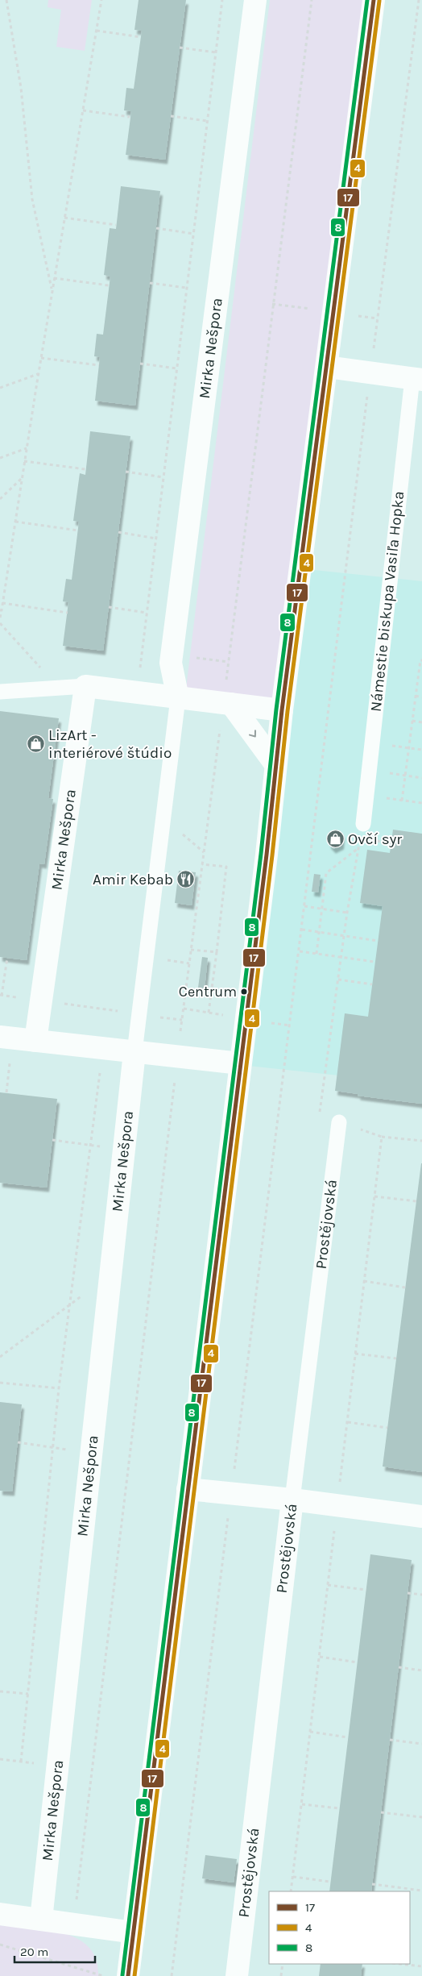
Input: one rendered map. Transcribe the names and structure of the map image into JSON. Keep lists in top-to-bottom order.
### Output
{
  "streets": {
    "street": ["Mirka Nešpora", "Prostějovská"],
    "lane": ["Námestie biskupa Vasiľa Hopka"]
  },
  "places": {
    "shop": ["LizArt - interiérové štúdio", "Ovčí syr"],
    "restaurant": ["Amir Kebab"],
    "other": ["Centrum"]
  },
  "lines": ["transit line 17", "transit line 8", "transit line 4"],
  "legend": ["17", "4", "8"],
  "scale_bar": "20 m"
}
